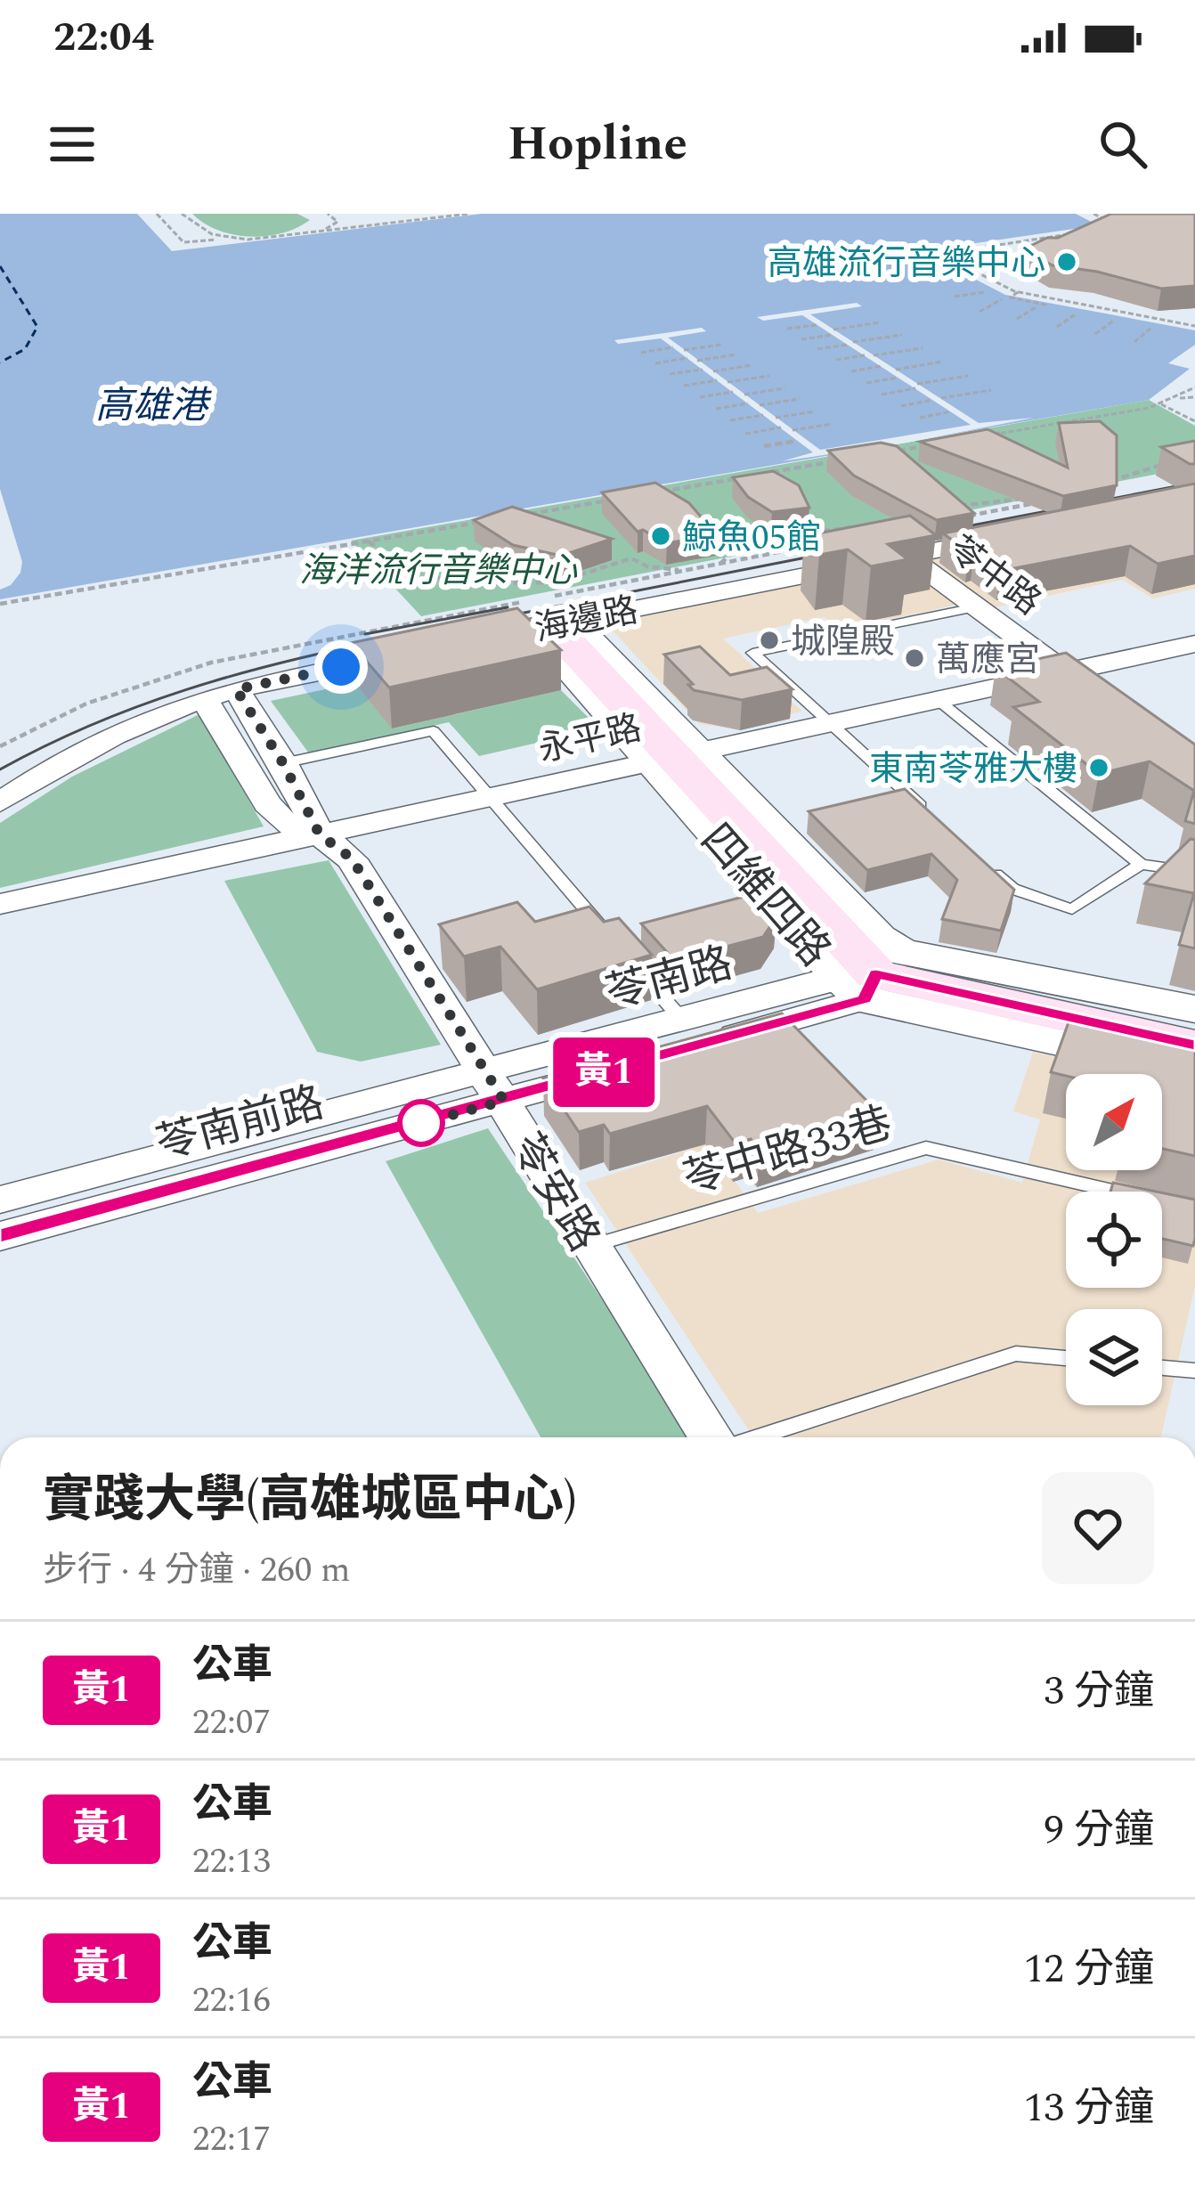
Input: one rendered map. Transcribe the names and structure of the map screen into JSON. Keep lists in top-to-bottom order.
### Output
{
  "streets": {
    "main road": ["四維四路"],
    "street": [
      "苓中路",
      "海邊路",
      "永平路",
      "苓南路",
      "苓南前路",
      "苓安路"
    ],
    "lane": ["苓中路33巷"]
  },
  "crossings": [
    ["苓中路", "海邊路"],
    ["苓中路", "永平路"],
    ["海邊路", "四維四路"],
    ["永平路", "四維四路"],
    ["永平路", "苓安路"],
    ["四維四路", "苓南路"],
    ["苓南路", "苓南前路"],
    ["苓南路", "苓安路"],
    ["苓南前路", "苓安路"],
    ["苓中路33巷", "苓安路"]
  ],
  "water": ["高雄港"],
  "parks": ["海洋流行音樂中心"],
  "places": [
    "高雄流行音樂中心",
    "鯨魚05館",
    "城隍殿",
    "萬應宮",
    "東南苓雅大樓"
  ],
  "lines": ["bus line 黃1"],
  "north": "top right",
  "page": {
    "status": "22:04",
    "header": "Hopline",
    "on_map": "黃1",
    "heading": ["實踐大學(高雄城區中心)", "步行 · 4 分鐘 · 260 m"],
    "list": [
      {
        "mark": "黃1",
        "name": "公車",
        "note": "22:07",
        "value": "3 分鐘"
      },
      {
        "mark": "黃1",
        "name": "公車",
        "note": "22:13",
        "value": "9 分鐘"
      },
      {
        "mark": "黃1",
        "name": "公車",
        "note": "22:16",
        "value": "12 分鐘"
      },
      {
        "mark": "黃1",
        "name": "公車",
        "note": "22:17",
        "value": "13 分鐘"
      }
    ]
  }
}
